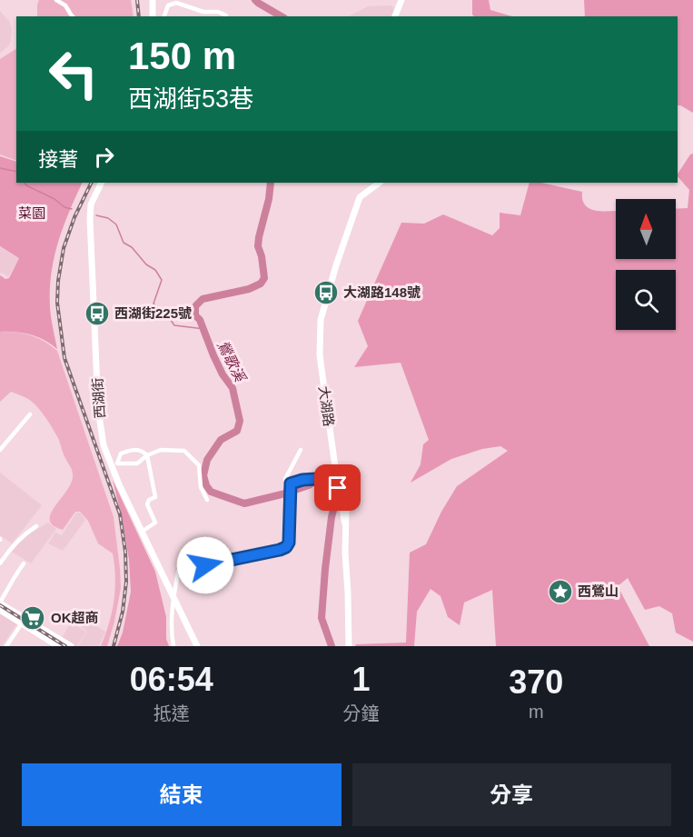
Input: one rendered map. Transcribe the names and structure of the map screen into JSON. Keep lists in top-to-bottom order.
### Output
{
  "streets": {
    "street": ["西湖街", "大湖路"]
  },
  "water": ["鶯歌溪"],
  "parks": ["菜園"],
  "places": {
    "bus stop": ["大湖路148號", "西湖街225號"],
    "place": ["西鶯山"],
    "supermarket": ["OK超商"]
  },
  "north": "top",
  "page": {
    "turn": ["150 m", "西湖街53巷"],
    "then": "接著",
    "eta": [
      "06:54",
      "抵達",
      "1",
      "分鐘",
      "370",
      "m"
    ],
    "buttons": ["結束", "分享"]
  }
}
